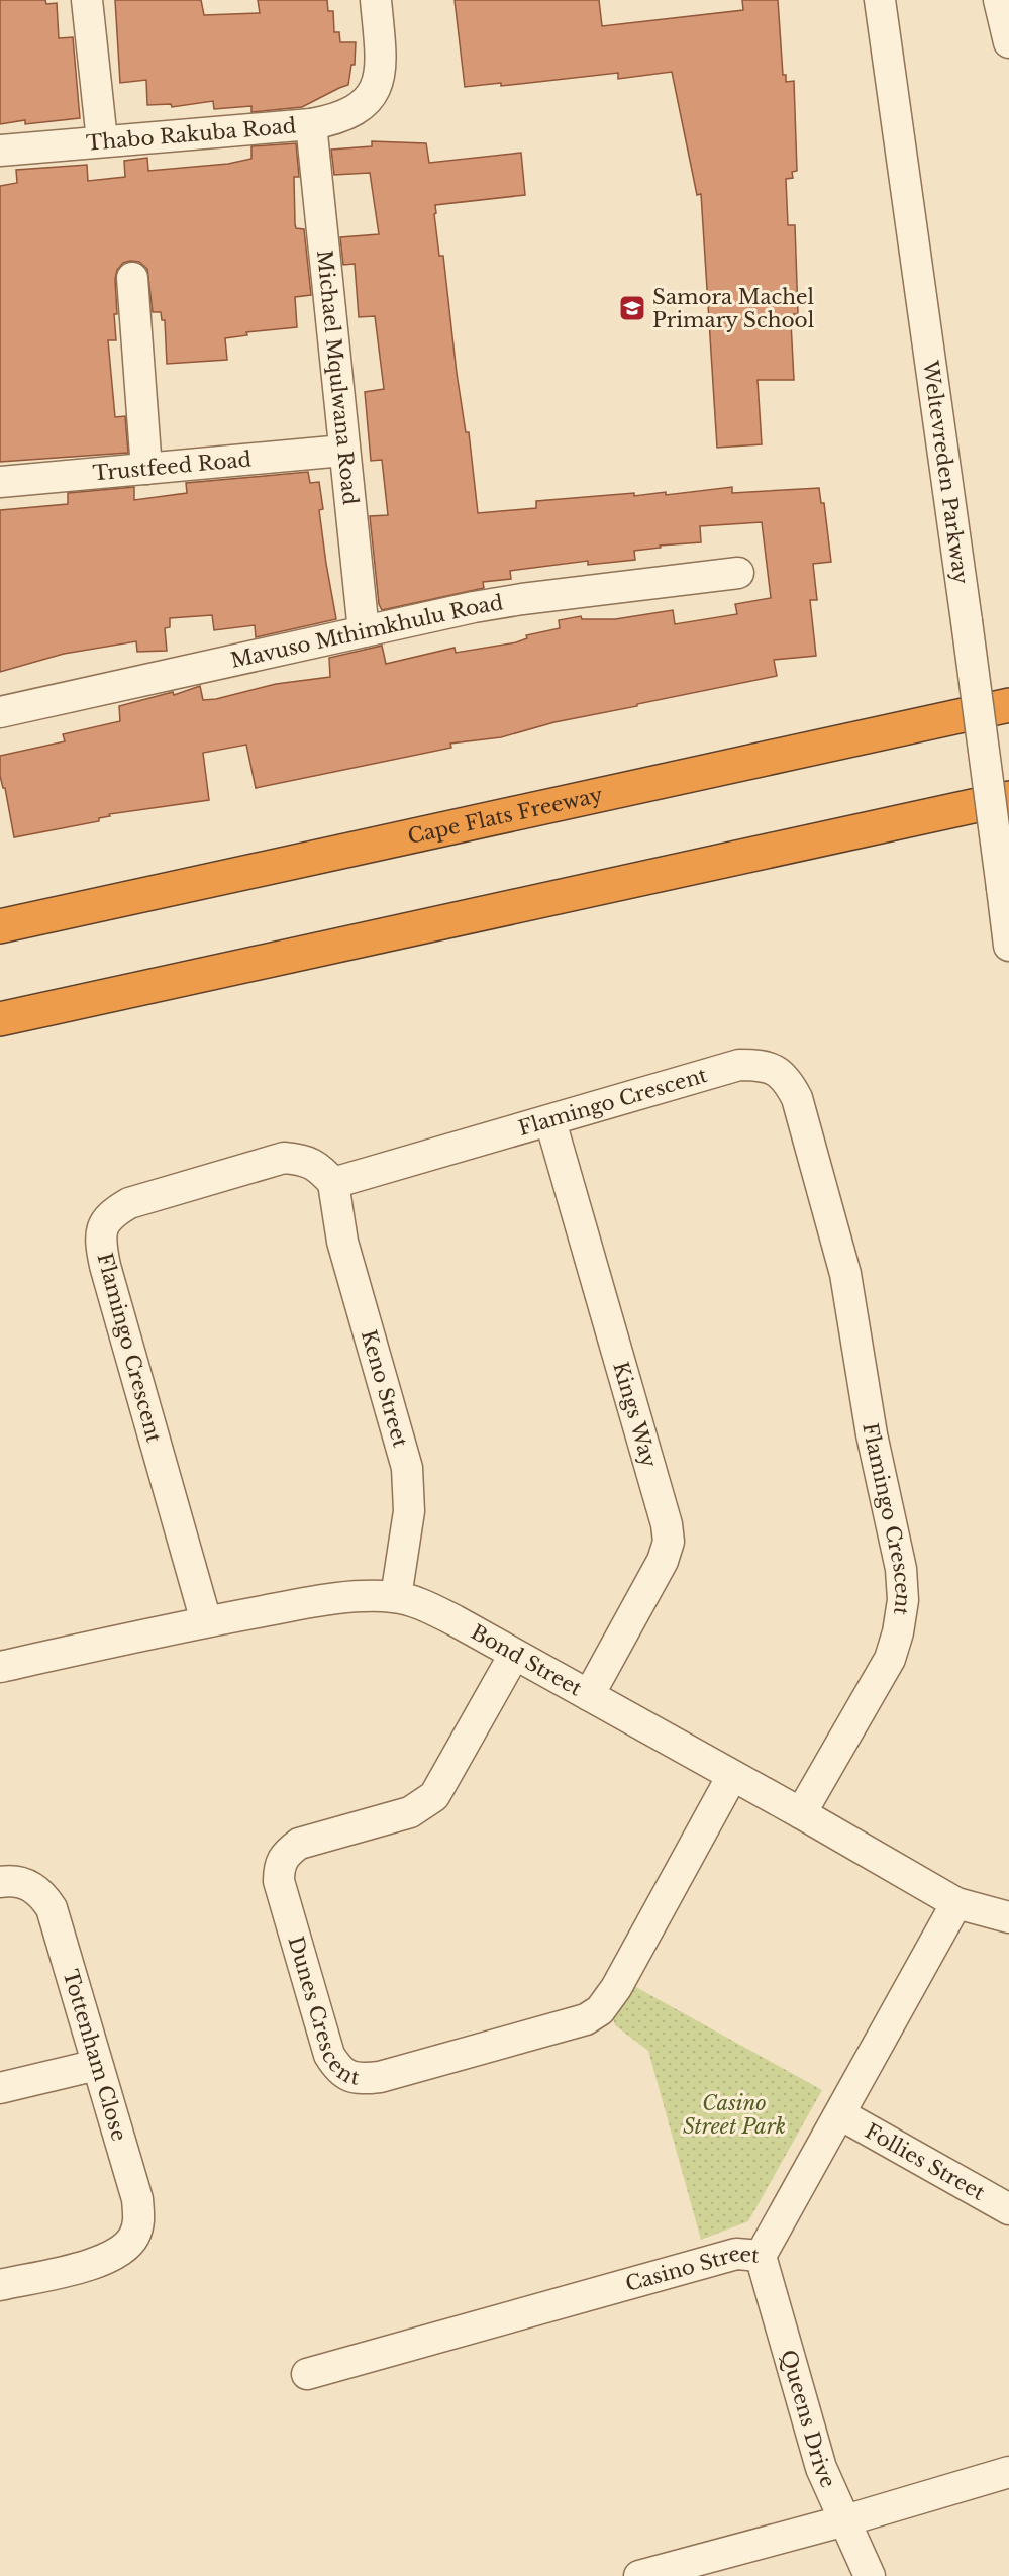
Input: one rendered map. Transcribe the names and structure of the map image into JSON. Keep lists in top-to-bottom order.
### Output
{
  "streets": {
    "highway": ["Cape Flats Freeway"],
    "street": [
      "Thabo Rakuba Road",
      "Michael Mqulwana Road",
      "Trustfeed Road",
      "Weltevreden Parkway",
      "Mavuso Mthimkhulu Road",
      "Flamingo Crescent",
      "Keno Street",
      "Kings Way",
      "Bond Street",
      "Dunes Crescent",
      "Tottenham Close",
      "Follies Street",
      "Casino Street",
      "Queens Drive"
    ]
  },
  "crossings": [
    ["Thabo Rakuba Road", "Michael Mqulwana Road"],
    ["Michael Mqulwana Road", "Trustfeed Road"],
    ["Michael Mqulwana Road", "Mavuso Mthimkhulu Road"],
    ["Flamingo Crescent", "Keno Street"],
    ["Flamingo Crescent", "Kings Way"],
    ["Flamingo Crescent", "Bond Street"],
    ["Keno Street", "Bond Street"],
    ["Kings Way", "Bond Street"],
    ["Bond Street", "Dunes Crescent"],
    ["Bond Street", "Casino Street"],
    ["Follies Street", "Casino Street"],
    ["Casino Street", "Queens Drive"]
  ],
  "parks": ["Casino Street Park"],
  "places": {
    "school or university": ["Samora Machel Primary School"]
  }
}
